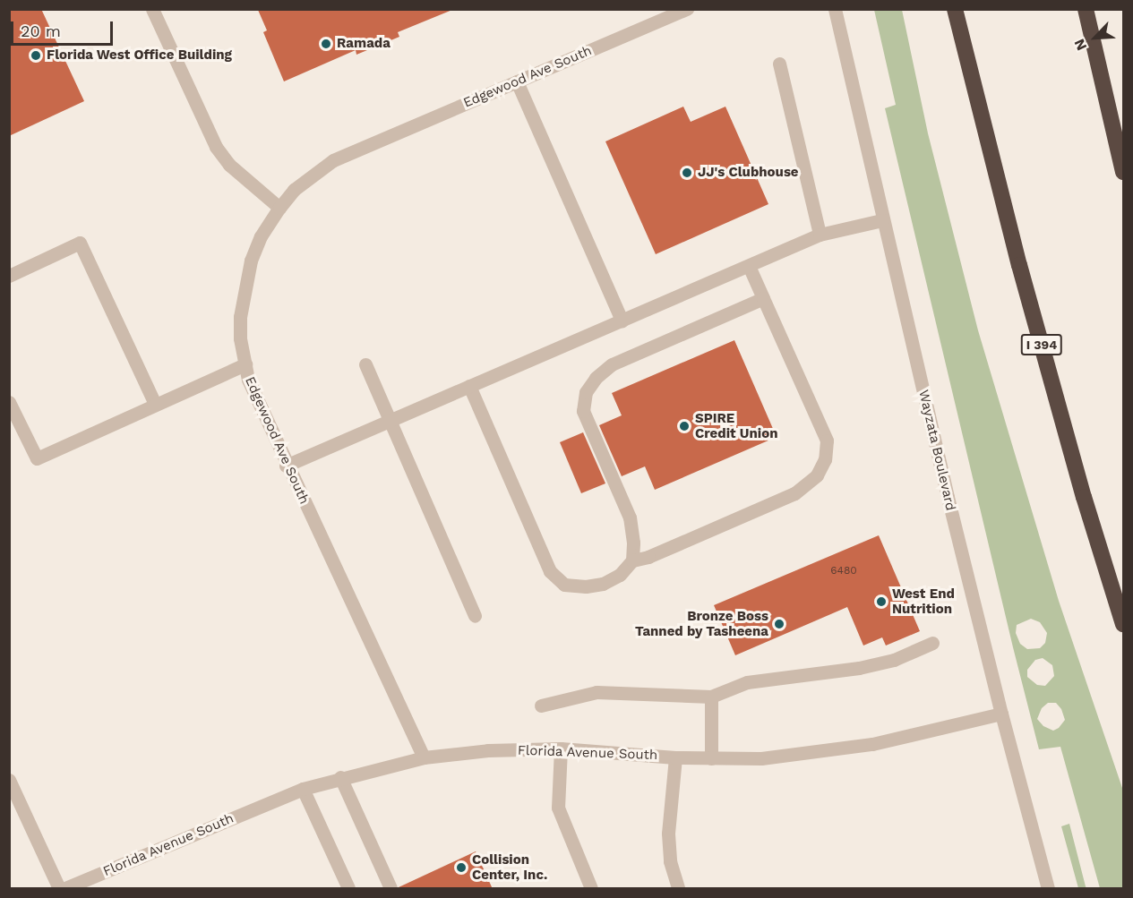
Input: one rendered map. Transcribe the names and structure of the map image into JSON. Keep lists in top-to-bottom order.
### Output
{
  "streets": {
    "highway": ["I 394"],
    "street": ["Edgewood Ave South", "Wayzata Boulevard", "Florida Avenue South"]
  },
  "crossings": [
    ["Edgewood Ave South", "Florida Avenue South"],
    ["Wayzata Boulevard", "Florida Avenue South"]
  ],
  "places": [
    "Ramada",
    "Florida West Office Building",
    "JJ's Clubhouse",
    "SPIRE Credit Union",
    "West End Nutrition",
    "Bronze Boss Tanned by Tasheena",
    "Collision Center, Inc."
  ],
  "house_numbers": ["6480"],
  "scale_bar": "20 m",
  "north": "bottom left"
}
